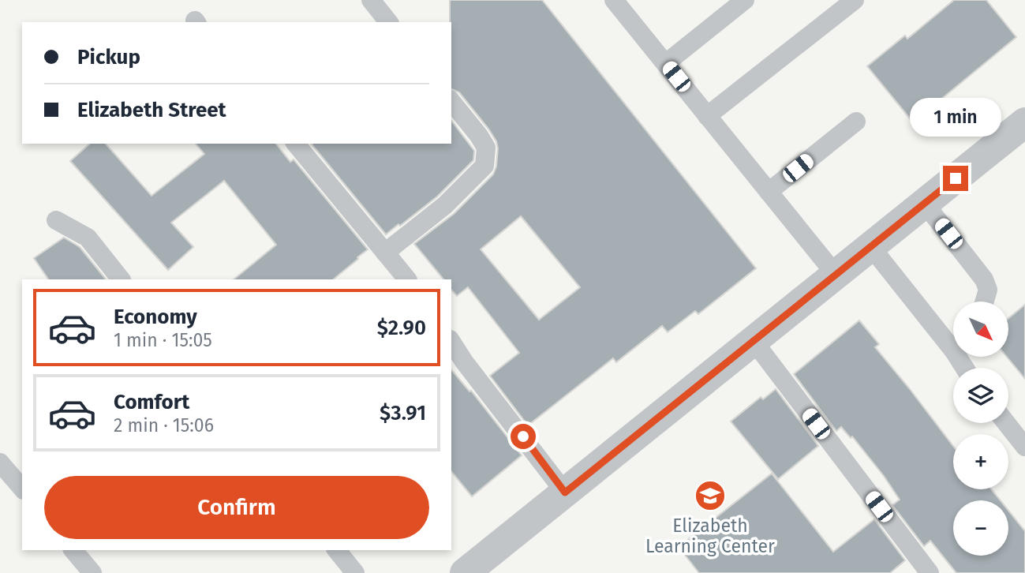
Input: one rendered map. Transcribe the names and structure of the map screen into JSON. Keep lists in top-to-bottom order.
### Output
{
  "places": {
    "school or university": ["Elizabeth Learning Center"]
  },
  "north": "bottom right",
  "page": {
    "banner": ["Pickup", "Elizabeth Street"],
    "bubble": "1 min",
    "list": [
      {
        "name": "Economy",
        "note": "1 min · 15:05",
        "value": "$2.90"
      },
      {
        "name": "Comfort",
        "note": "2 min · 15:06",
        "value": "$3.91"
      }
    ],
    "map_buttons": ["+", "−"],
    "buttons": "Confirm"
  }
}
